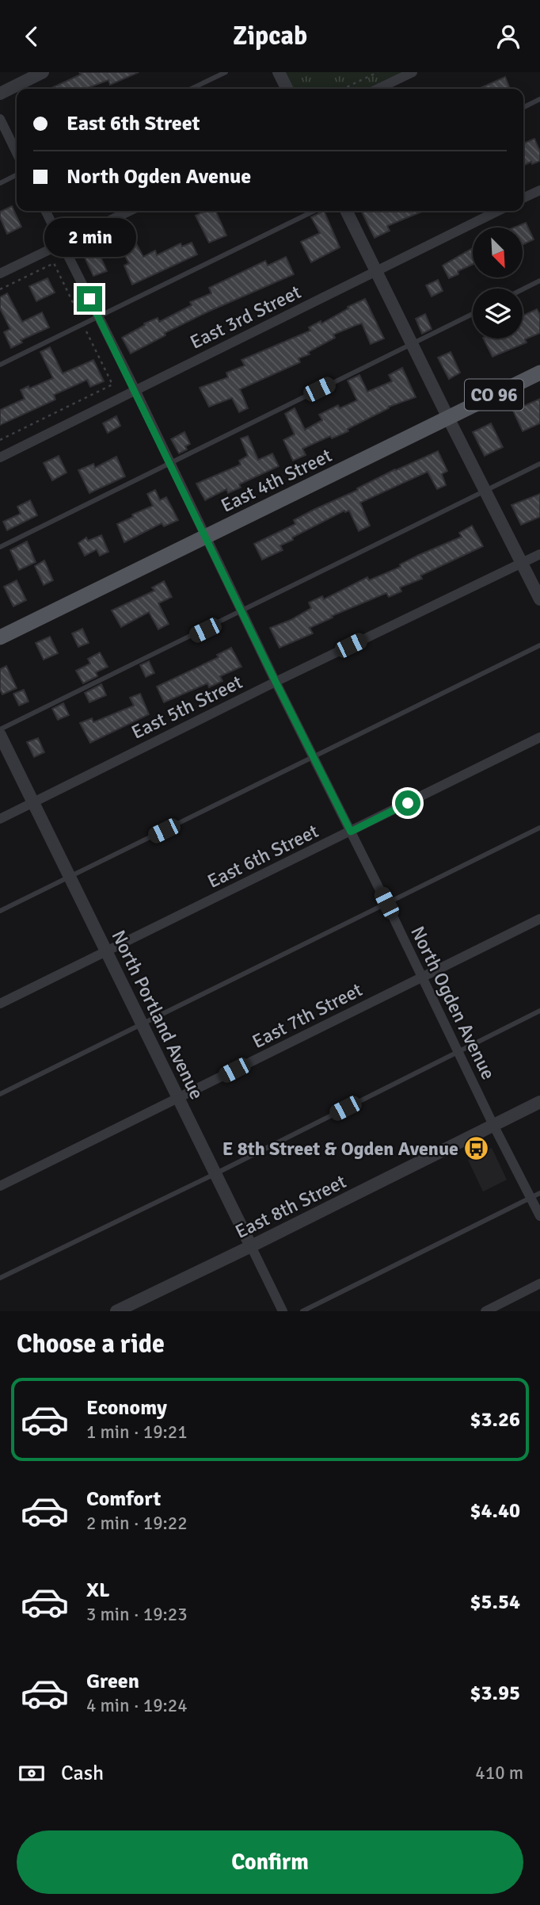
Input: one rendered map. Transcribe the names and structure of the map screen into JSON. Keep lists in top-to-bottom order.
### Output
{
  "streets": {
    "main road": ["CO 96", "East 4th Street"],
    "street": [
      "East 3rd Street",
      "East 5th Street",
      "East 6th Street",
      "North Ogden Avenue",
      "North Portland Avenue",
      "East 7th Street",
      "East 8th Street"
    ]
  },
  "crossings": [
    ["East 3rd Street", "North Ogden Avenue"],
    ["East 4th Street", "North Ogden Avenue"],
    ["East 5th Street", "North Ogden Avenue"],
    ["East 5th Street", "North Portland Avenue"],
    ["East 6th Street", "North Ogden Avenue"],
    ["East 6th Street", "North Portland Avenue"],
    ["North Ogden Avenue", "East 7th Street"],
    ["North Ogden Avenue", "East 8th Street"],
    ["North Portland Avenue", "East 7th Street"],
    ["North Portland Avenue", "East 8th Street"]
  ],
  "places": {
    "bus stop": ["E 8th Street & Ogden Avenue"]
  },
  "north": "bottom right",
  "page": {
    "header": "Zipcab",
    "banner": ["East 6th Street", "North Ogden Avenue"],
    "bubble": "2 min",
    "heading": "Choose a ride",
    "list": [
      {
        "name": "Economy",
        "note": "1 min · 19:21",
        "value": "$3.26"
      },
      {
        "name": "Comfort",
        "note": "2 min · 19:22",
        "value": "$4.40"
      },
      {
        "name": "XL",
        "note": "3 min · 19:23",
        "value": "$5.54"
      },
      {
        "name": "Green",
        "note": "4 min · 19:24",
        "value": "$3.95"
      }
    ],
    "pay": ["Cash", "410 m"],
    "buttons": "Confirm"
  }
}
